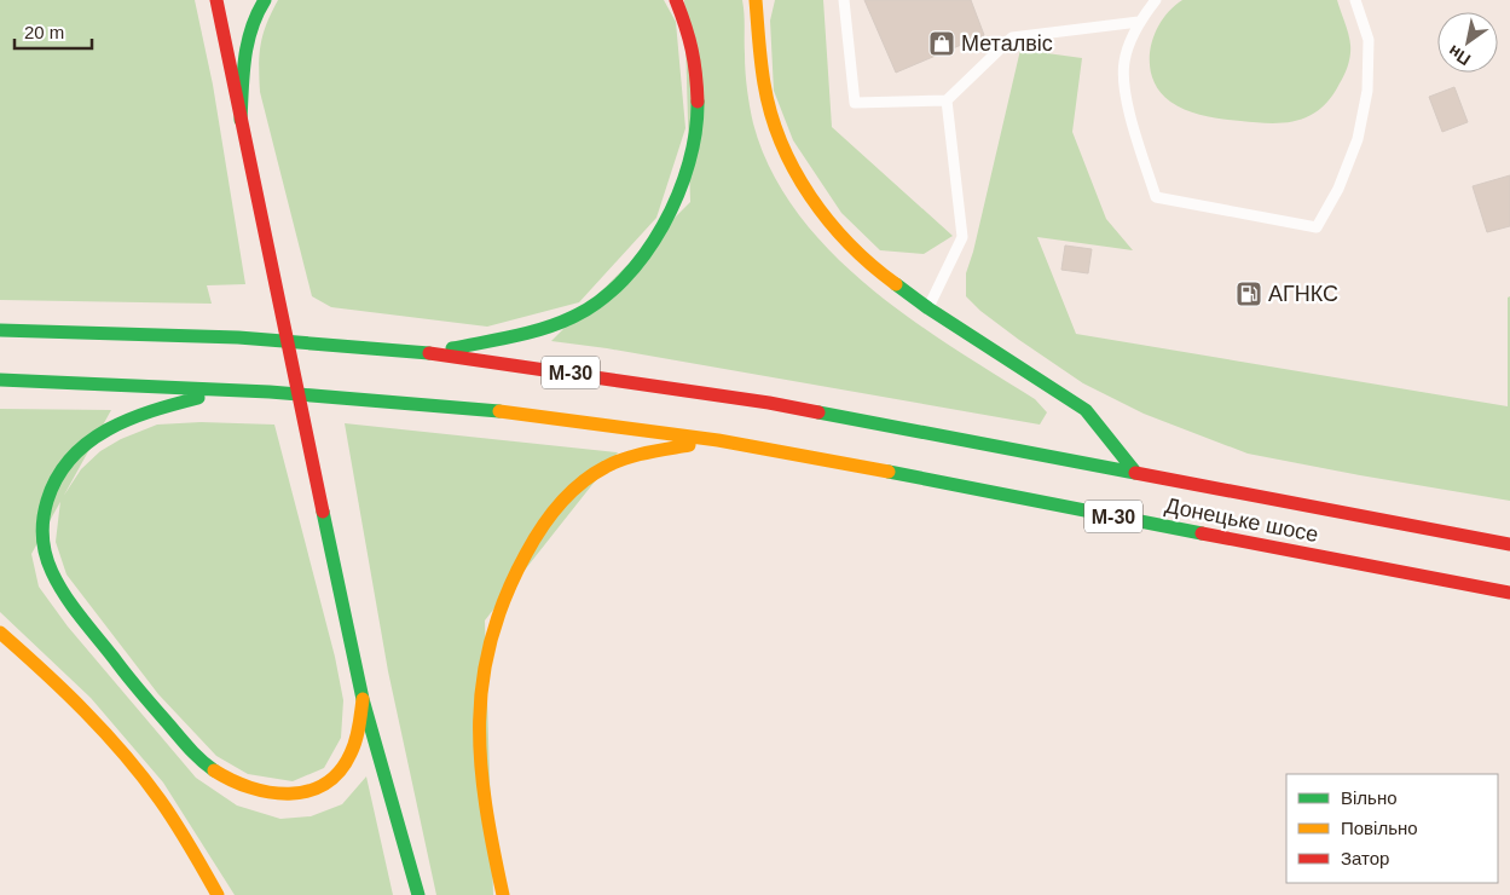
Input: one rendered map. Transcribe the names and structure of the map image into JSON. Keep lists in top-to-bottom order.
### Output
{
  "streets": {
    "main road": ["М-30", "Донецьке шосе"]
  },
  "crossings": [
    ["М-30", "Донецьке шосе"]
  ],
  "places": {
    "shop": ["Металвіс"],
    "fuel station": ["АГНКС"]
  },
  "legend": ["Вільно", "Повільно", "Затор"],
  "scale_bar": "20 m",
  "north": "bottom left"
}
